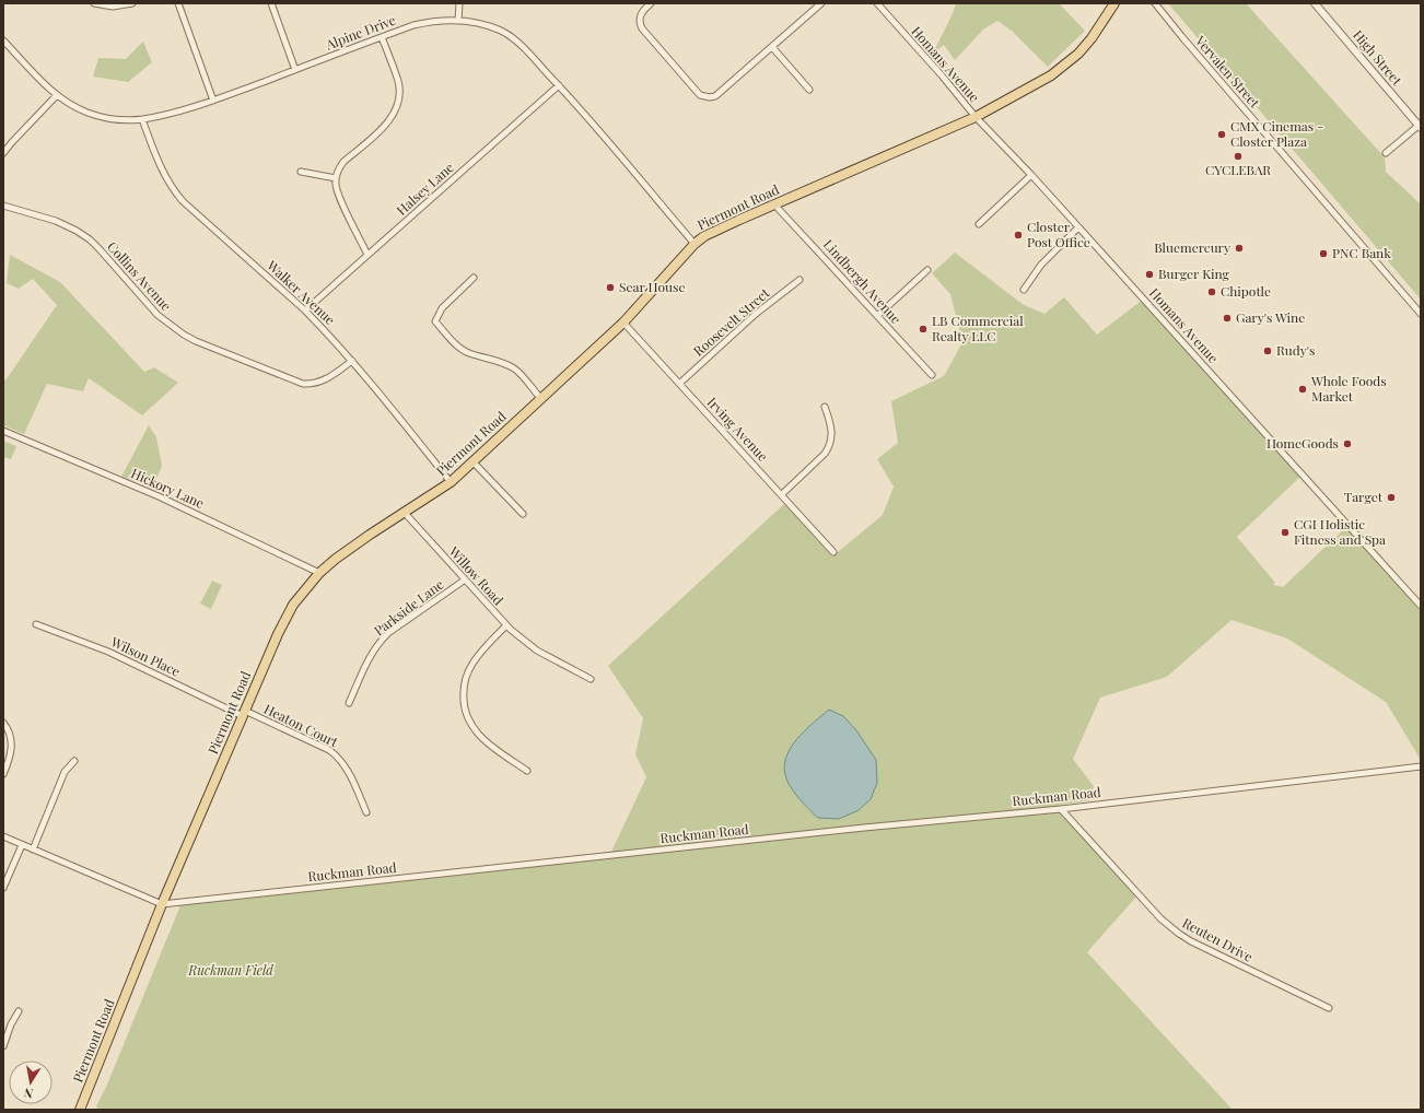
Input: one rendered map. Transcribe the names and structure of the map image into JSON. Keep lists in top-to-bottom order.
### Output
{
  "streets": {
    "main road": ["Piermont Road"],
    "street": [
      "Alpine Drive",
      "High Street",
      "Homans Avenue",
      "Vervalen Street",
      "Halsey Lane",
      "Collins Avenue",
      "Lindbergh Avenue",
      "Walker Avenue",
      "Roosevelt Street",
      "Irving Avenue",
      "Hickory Lane",
      "Willow Road",
      "Parkside Lane",
      "Wilson Place",
      "Heaton Court",
      "Ruckman Road",
      "Reuten Drive"
    ]
  },
  "crossings": [
    ["Alpine Drive", "Halsey Lane"],
    ["Alpine Drive", "Piermont Road"],
    ["Alpine Drive", "Walker Avenue"],
    ["Homans Avenue", "Piermont Road"],
    ["Halsey Lane", "Walker Avenue"],
    ["Piermont Road", "Lindbergh Avenue"],
    ["Piermont Road", "Walker Avenue"],
    ["Piermont Road", "Irving Avenue"],
    ["Piermont Road", "Hickory Lane"],
    ["Piermont Road", "Willow Road"],
    ["Piermont Road", "Wilson Place"],
    ["Piermont Road", "Heaton Court"],
    ["Piermont Road", "Ruckman Road"],
    ["Collins Avenue", "Walker Avenue"],
    ["Roosevelt Street", "Irving Avenue"],
    ["Willow Road", "Parkside Lane"],
    ["Wilson Place", "Heaton Court"],
    ["Ruckman Road", "Reuten Drive"]
  ],
  "parks": ["Ruckman Field"],
  "places": [
    "CMX Cinemas - Closter Plaza",
    "CYCLEBAR",
    "Closter Post Office",
    "Bluemercury",
    "PNC Bank",
    "Burger King",
    "Sear House",
    "Chipotle",
    "Gary's Wine",
    "LB Commercial Realty LLC",
    "Rudy's",
    "Whole Foods Market",
    "HomeGoods",
    "Target",
    "CGI Holistic Fitness and Spa"
  ],
  "north": "bottom"
}
